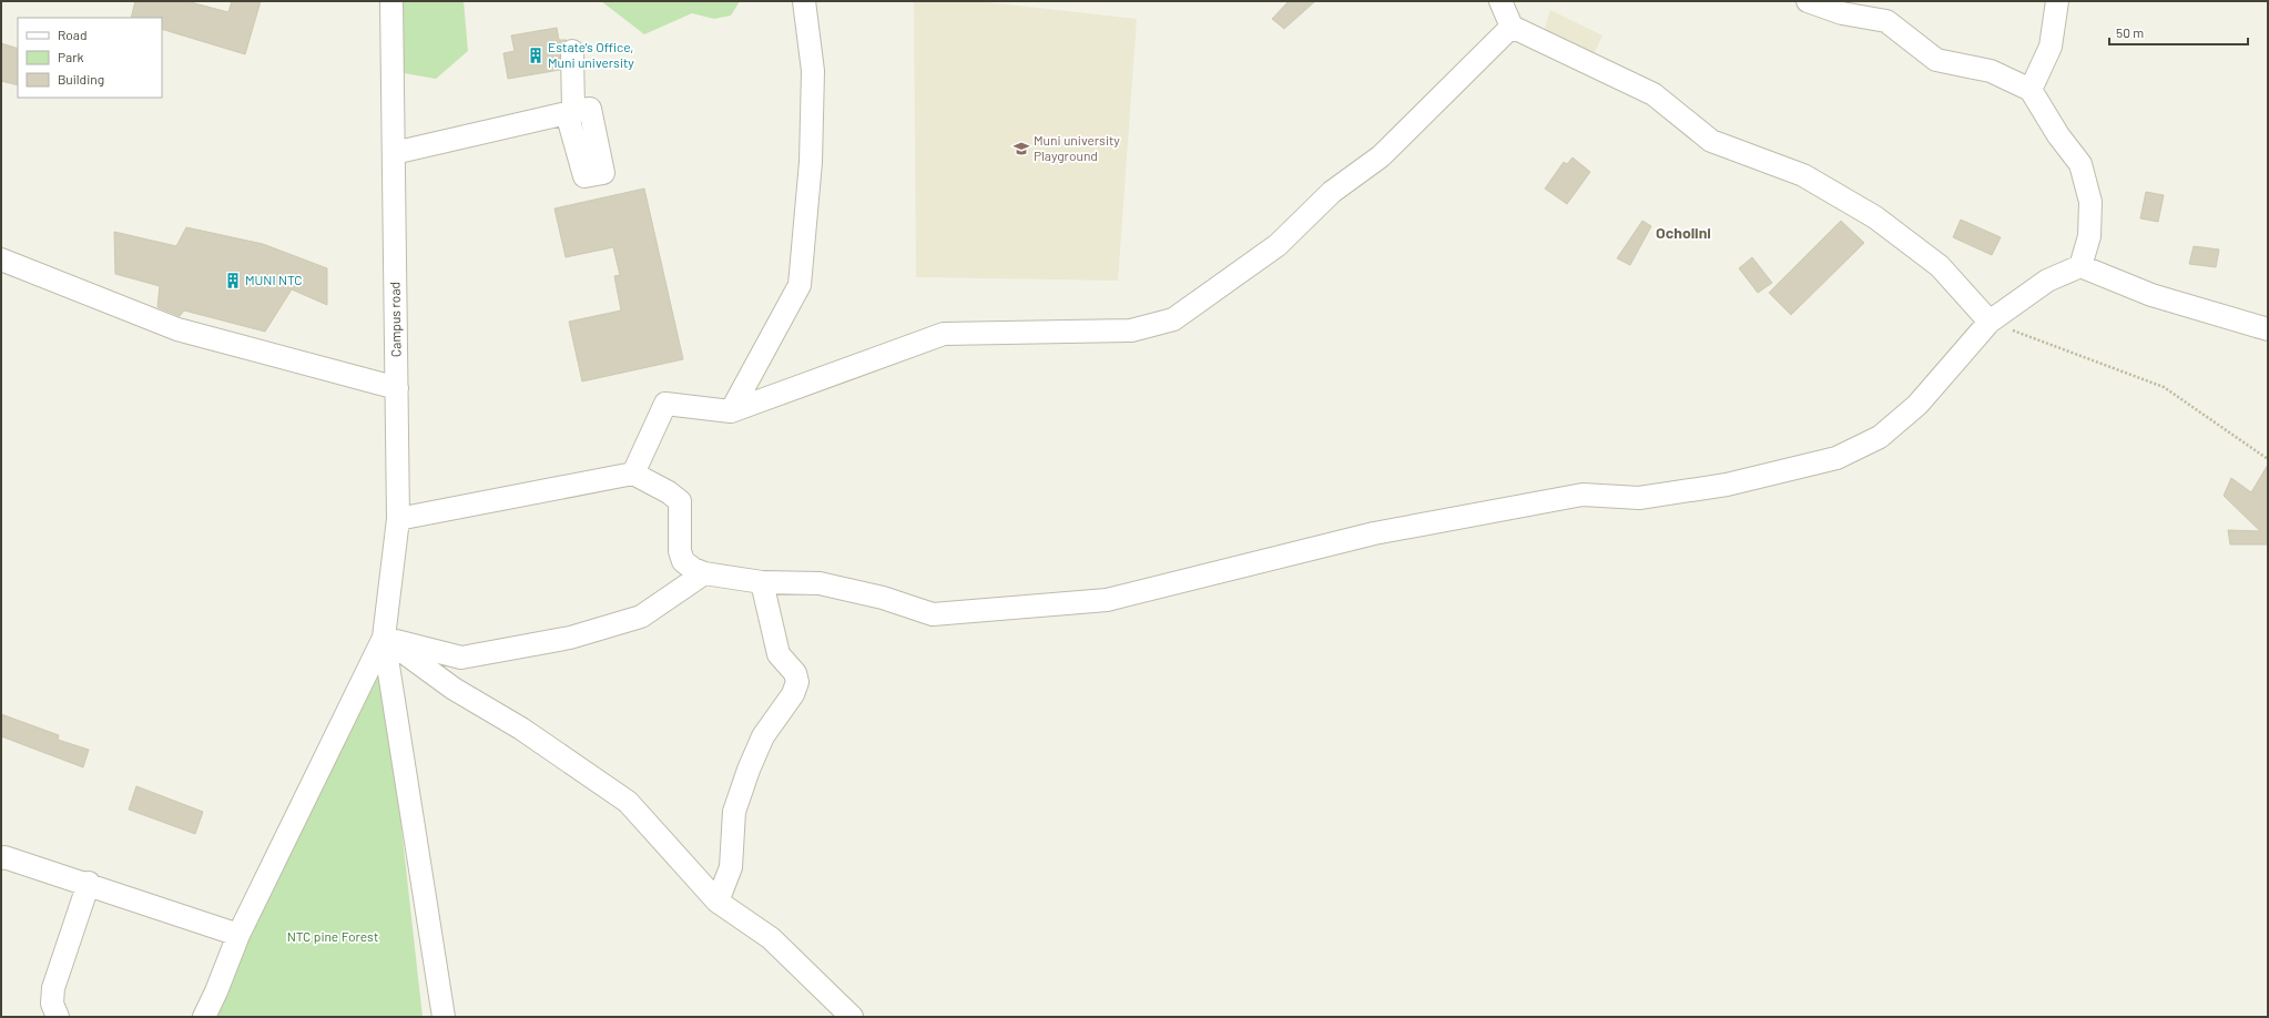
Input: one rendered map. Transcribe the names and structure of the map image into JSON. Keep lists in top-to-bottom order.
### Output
{
  "streets": {
    "street": ["Campus road"]
  },
  "districts": ["Ocholini"],
  "parks": ["NTC pine Forest"],
  "places": {
    "building": ["Estate's Office, Muni university", "MUNI NTC"],
    "school or university": ["Muni university Playground"]
  },
  "legend": ["Road", "Park", "Building"],
  "scale_bar": "50 m"
}
